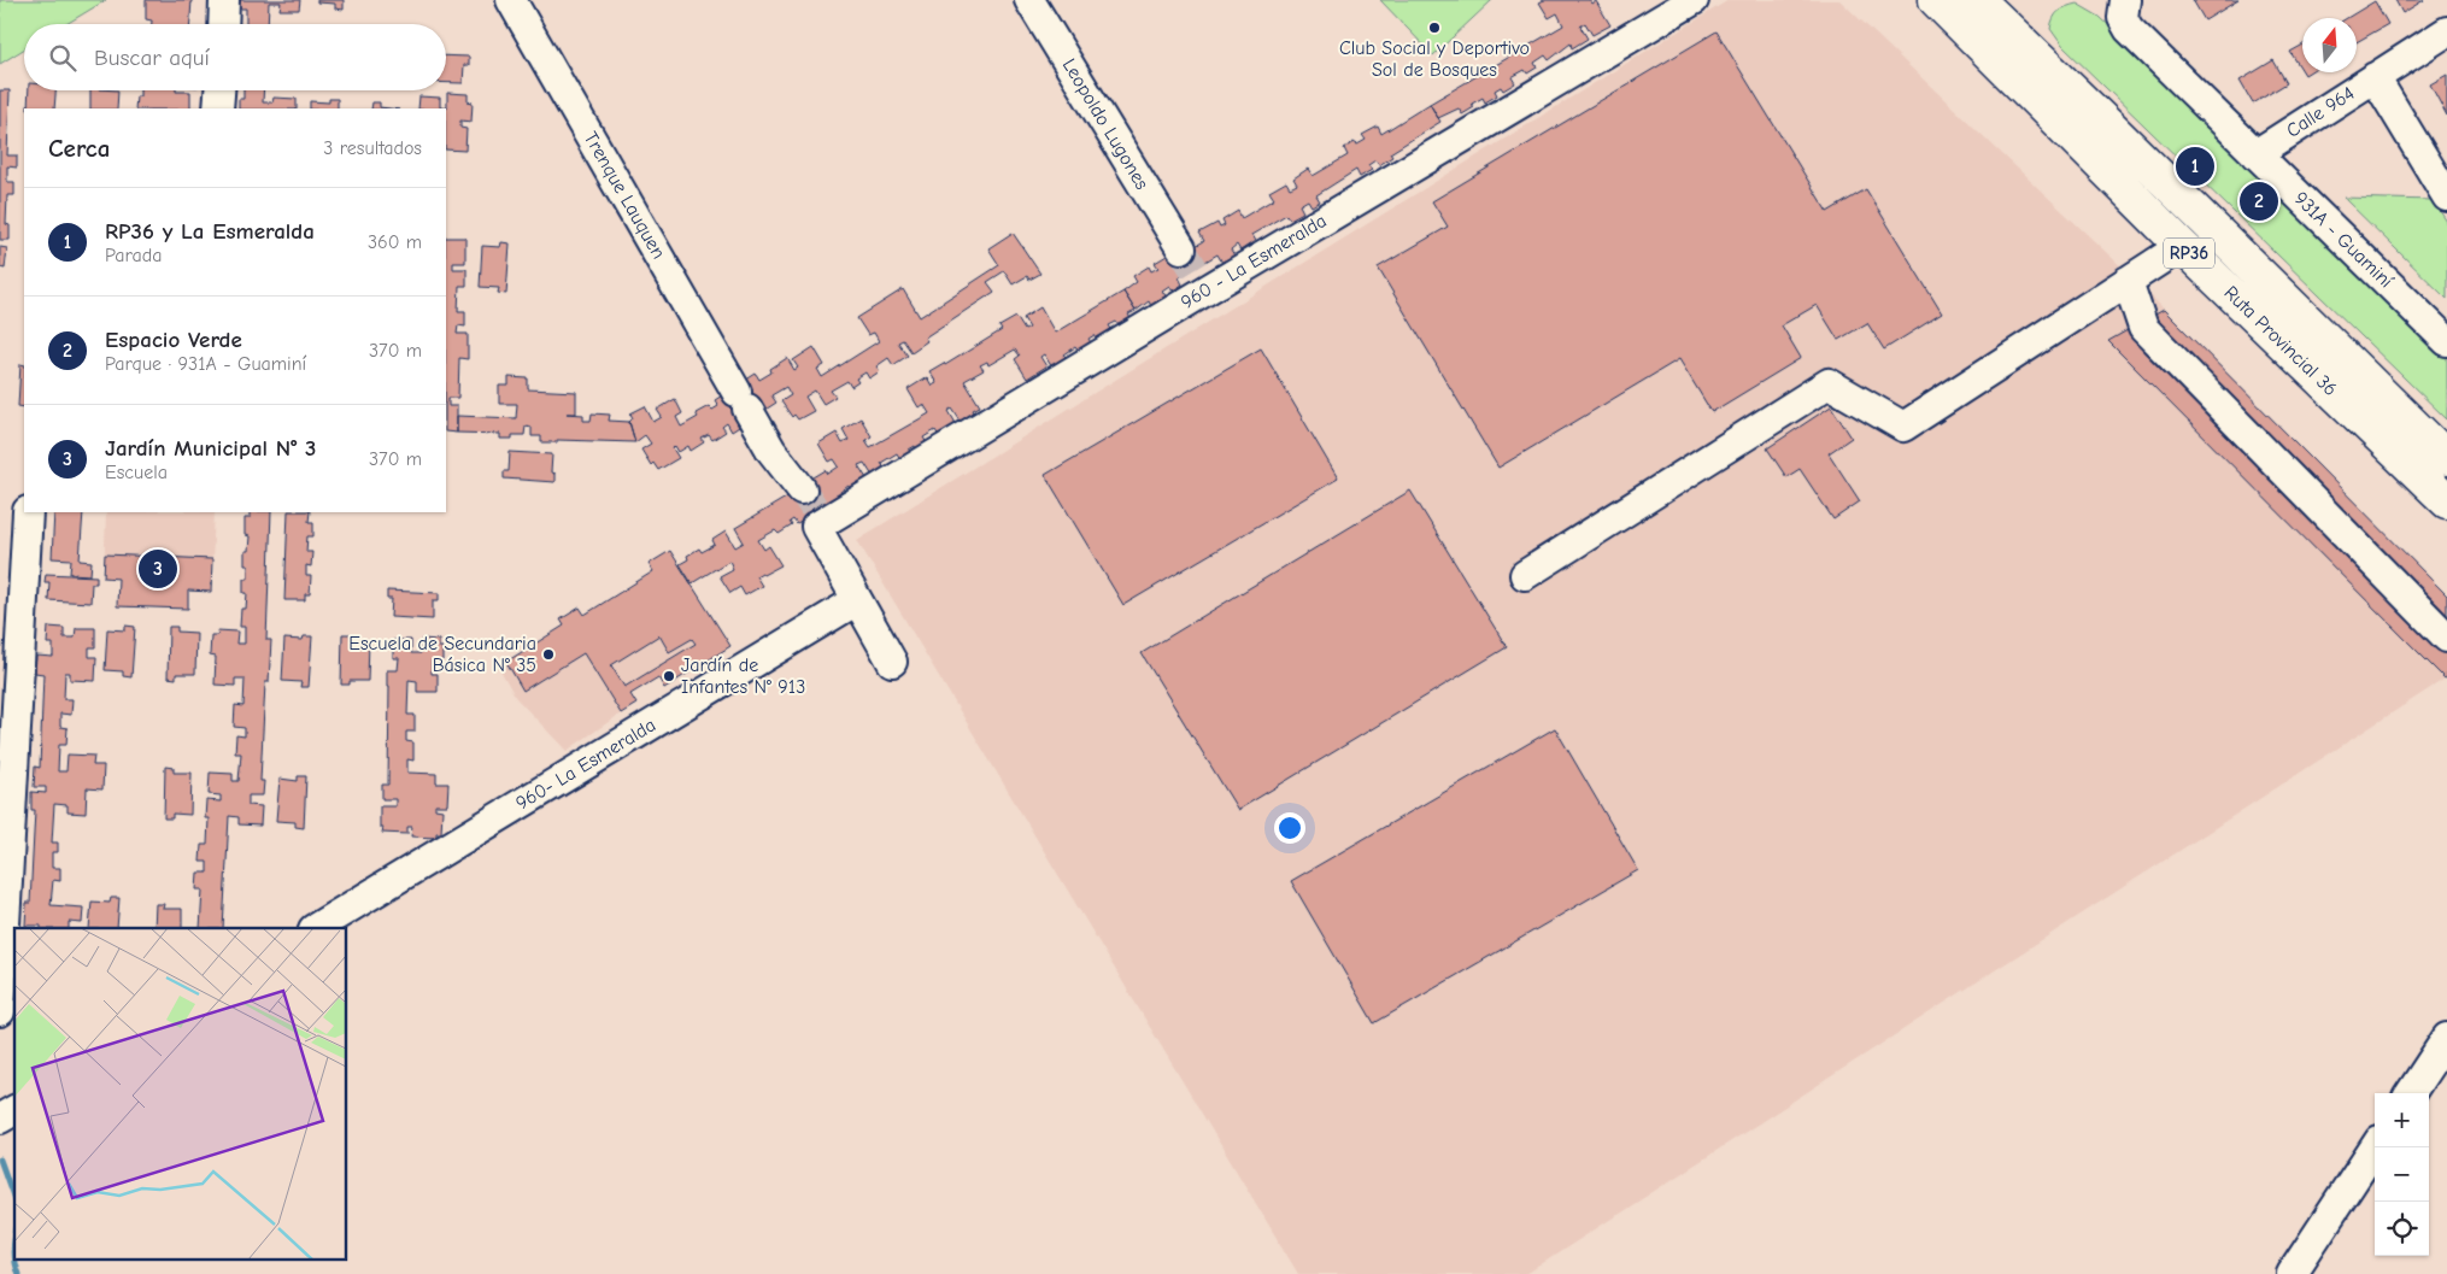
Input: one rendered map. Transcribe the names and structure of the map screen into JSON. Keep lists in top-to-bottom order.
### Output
{
  "streets": {
    "main road": ["RP36", "Ruta Provincial 36"],
    "street": [
      "Calle 964",
      "Leopoldo Lugones",
      "Trenque Lauquen",
      "931A - Guaminí",
      "960 - La Esmeralda",
      "960- La Esmeralda"
    ]
  },
  "crossings": [
    ["Calle 964", "931A - Guaminí"],
    ["Leopoldo Lugones", "960 - La Esmeralda"],
    ["Trenque Lauquen", "960 - La Esmeralda"],
    ["Trenque Lauquen", "960- La Esmeralda"]
  ],
  "places": ["Club Social y Deportivo Sol de Bosques", "Escuela de Secundaria Básica N° 35", "Jardín de Infantes N° 913"],
  "north": "top",
  "page": {
    "search": "Buscar aquí",
    "heading": ["Cerca", "3 resultados"],
    "pins": ["1", "2", "3"],
    "list": [
      {
        "mark": "1",
        "name": "RP36 y La Esmeralda",
        "note": "Parada",
        "value": "360 m"
      },
      {
        "mark": "2",
        "name": "Espacio Verde",
        "note": "Parque · 931A - Guaminí",
        "value": "370 m"
      },
      {
        "mark": "3",
        "name": "Jardín Municipal N° 3",
        "note": "Escuela",
        "value": "370 m"
      }
    ],
    "map_buttons": ["+", "−"]
  }
}
